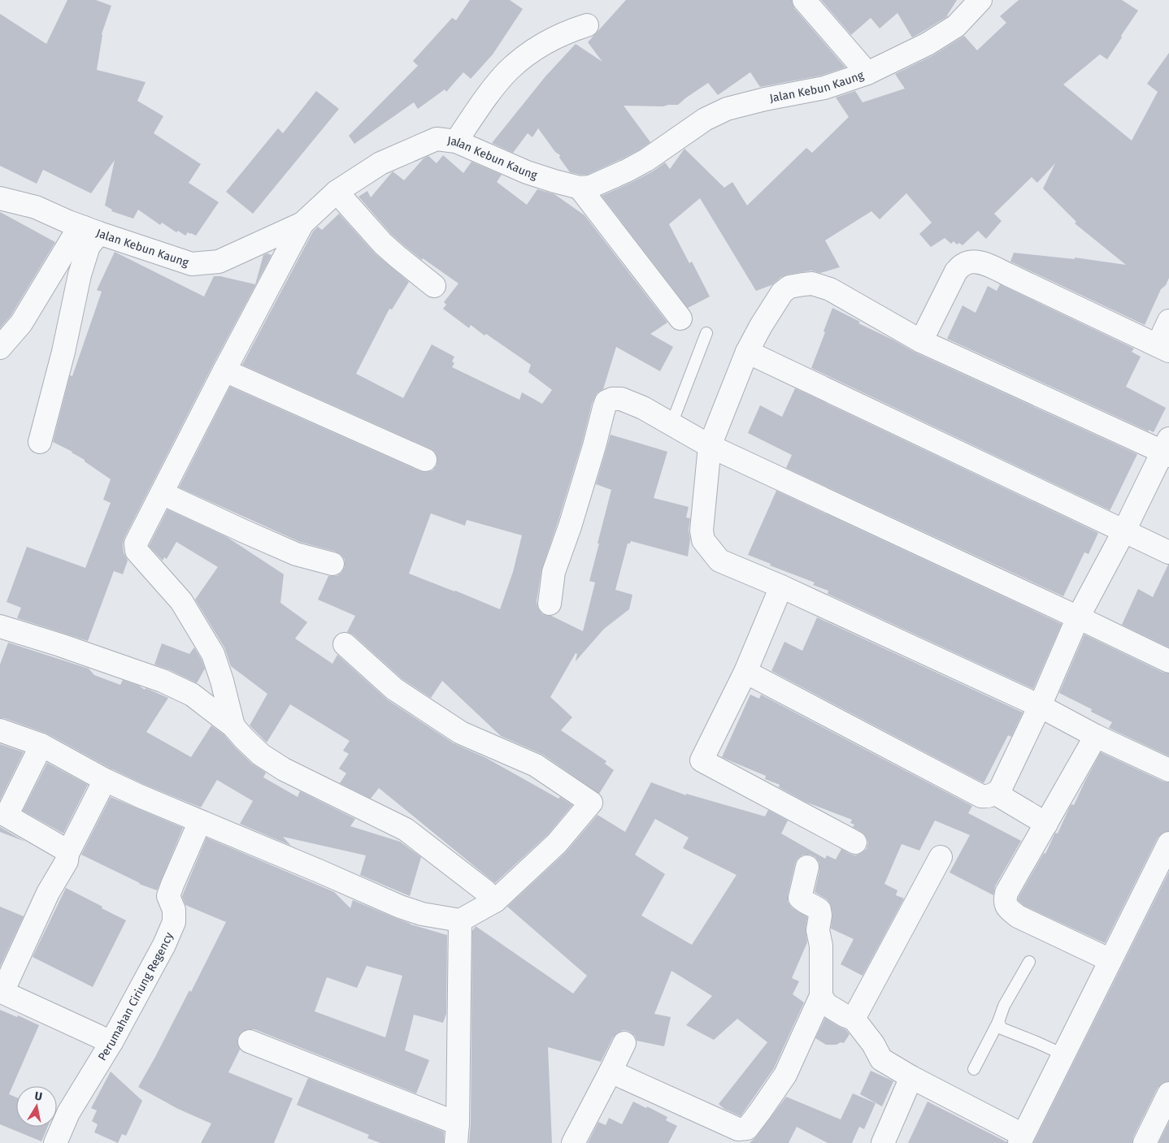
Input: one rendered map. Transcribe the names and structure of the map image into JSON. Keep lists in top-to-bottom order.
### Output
{
  "streets": {
    "street": ["Jalan Kebun Kaung", "Perumahan Ciriung Regency"]
  },
  "north": "top"
}
